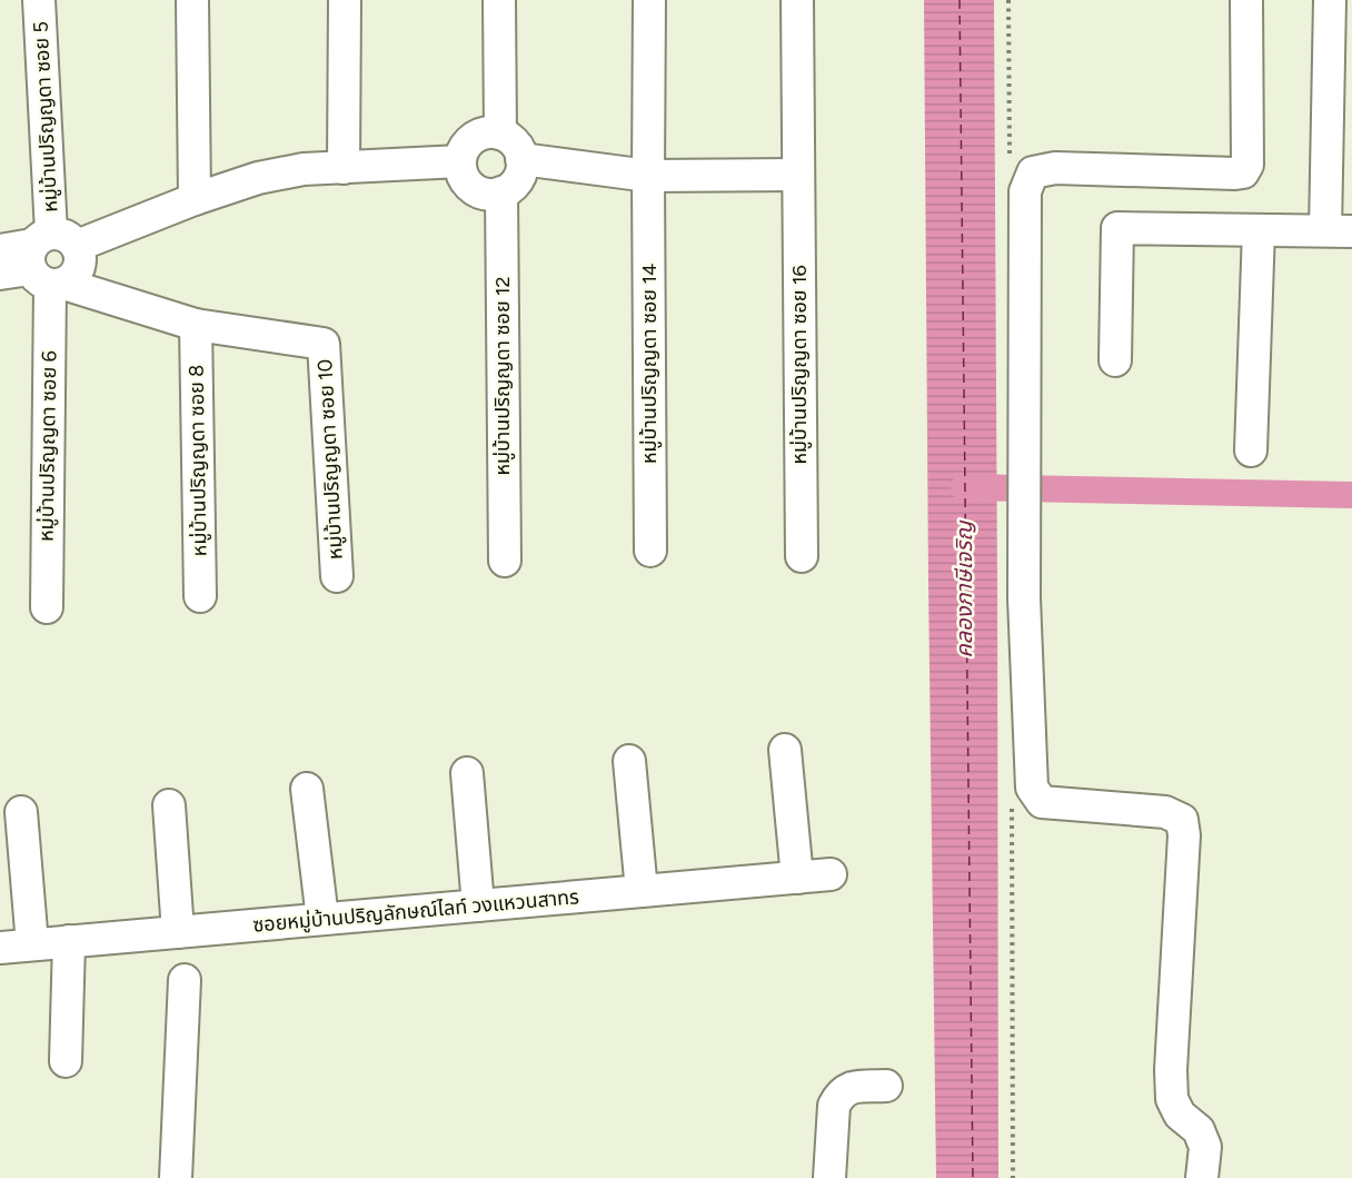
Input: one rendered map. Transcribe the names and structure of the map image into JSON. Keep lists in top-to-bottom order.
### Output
{
  "streets": {
    "street": [
      "หมู่บ้านปริญญดา ซอย 5",
      "หมู่บ้านปริญญดา ซอย 14",
      "หมู่บ้านปริญญดา ซอย 16",
      "หมู่บ้านปริญญดา ซอย 12",
      "หมู่บ้านปริญญดา ซอย 6",
      "หมู่บ้านปริญญดา ซอย 10",
      "หมู่บ้านปริญญดา ซอย 8",
      "ซอยหมู่บ้านปริญลักษณ์ไลท์ วงแหวนสาทร"
    ]
  },
  "crossings": [
    ["หมู่บ้านปริญญดา ซอย 5", "หมู่บ้านปริญญดา ซอย 6"],
    ["หมู่บ้านปริญญดา ซอย 10", "หมู่บ้านปริญญดา ซอย 8"]
  ],
  "water": ["คลองภาษีเจริญ"]
}
